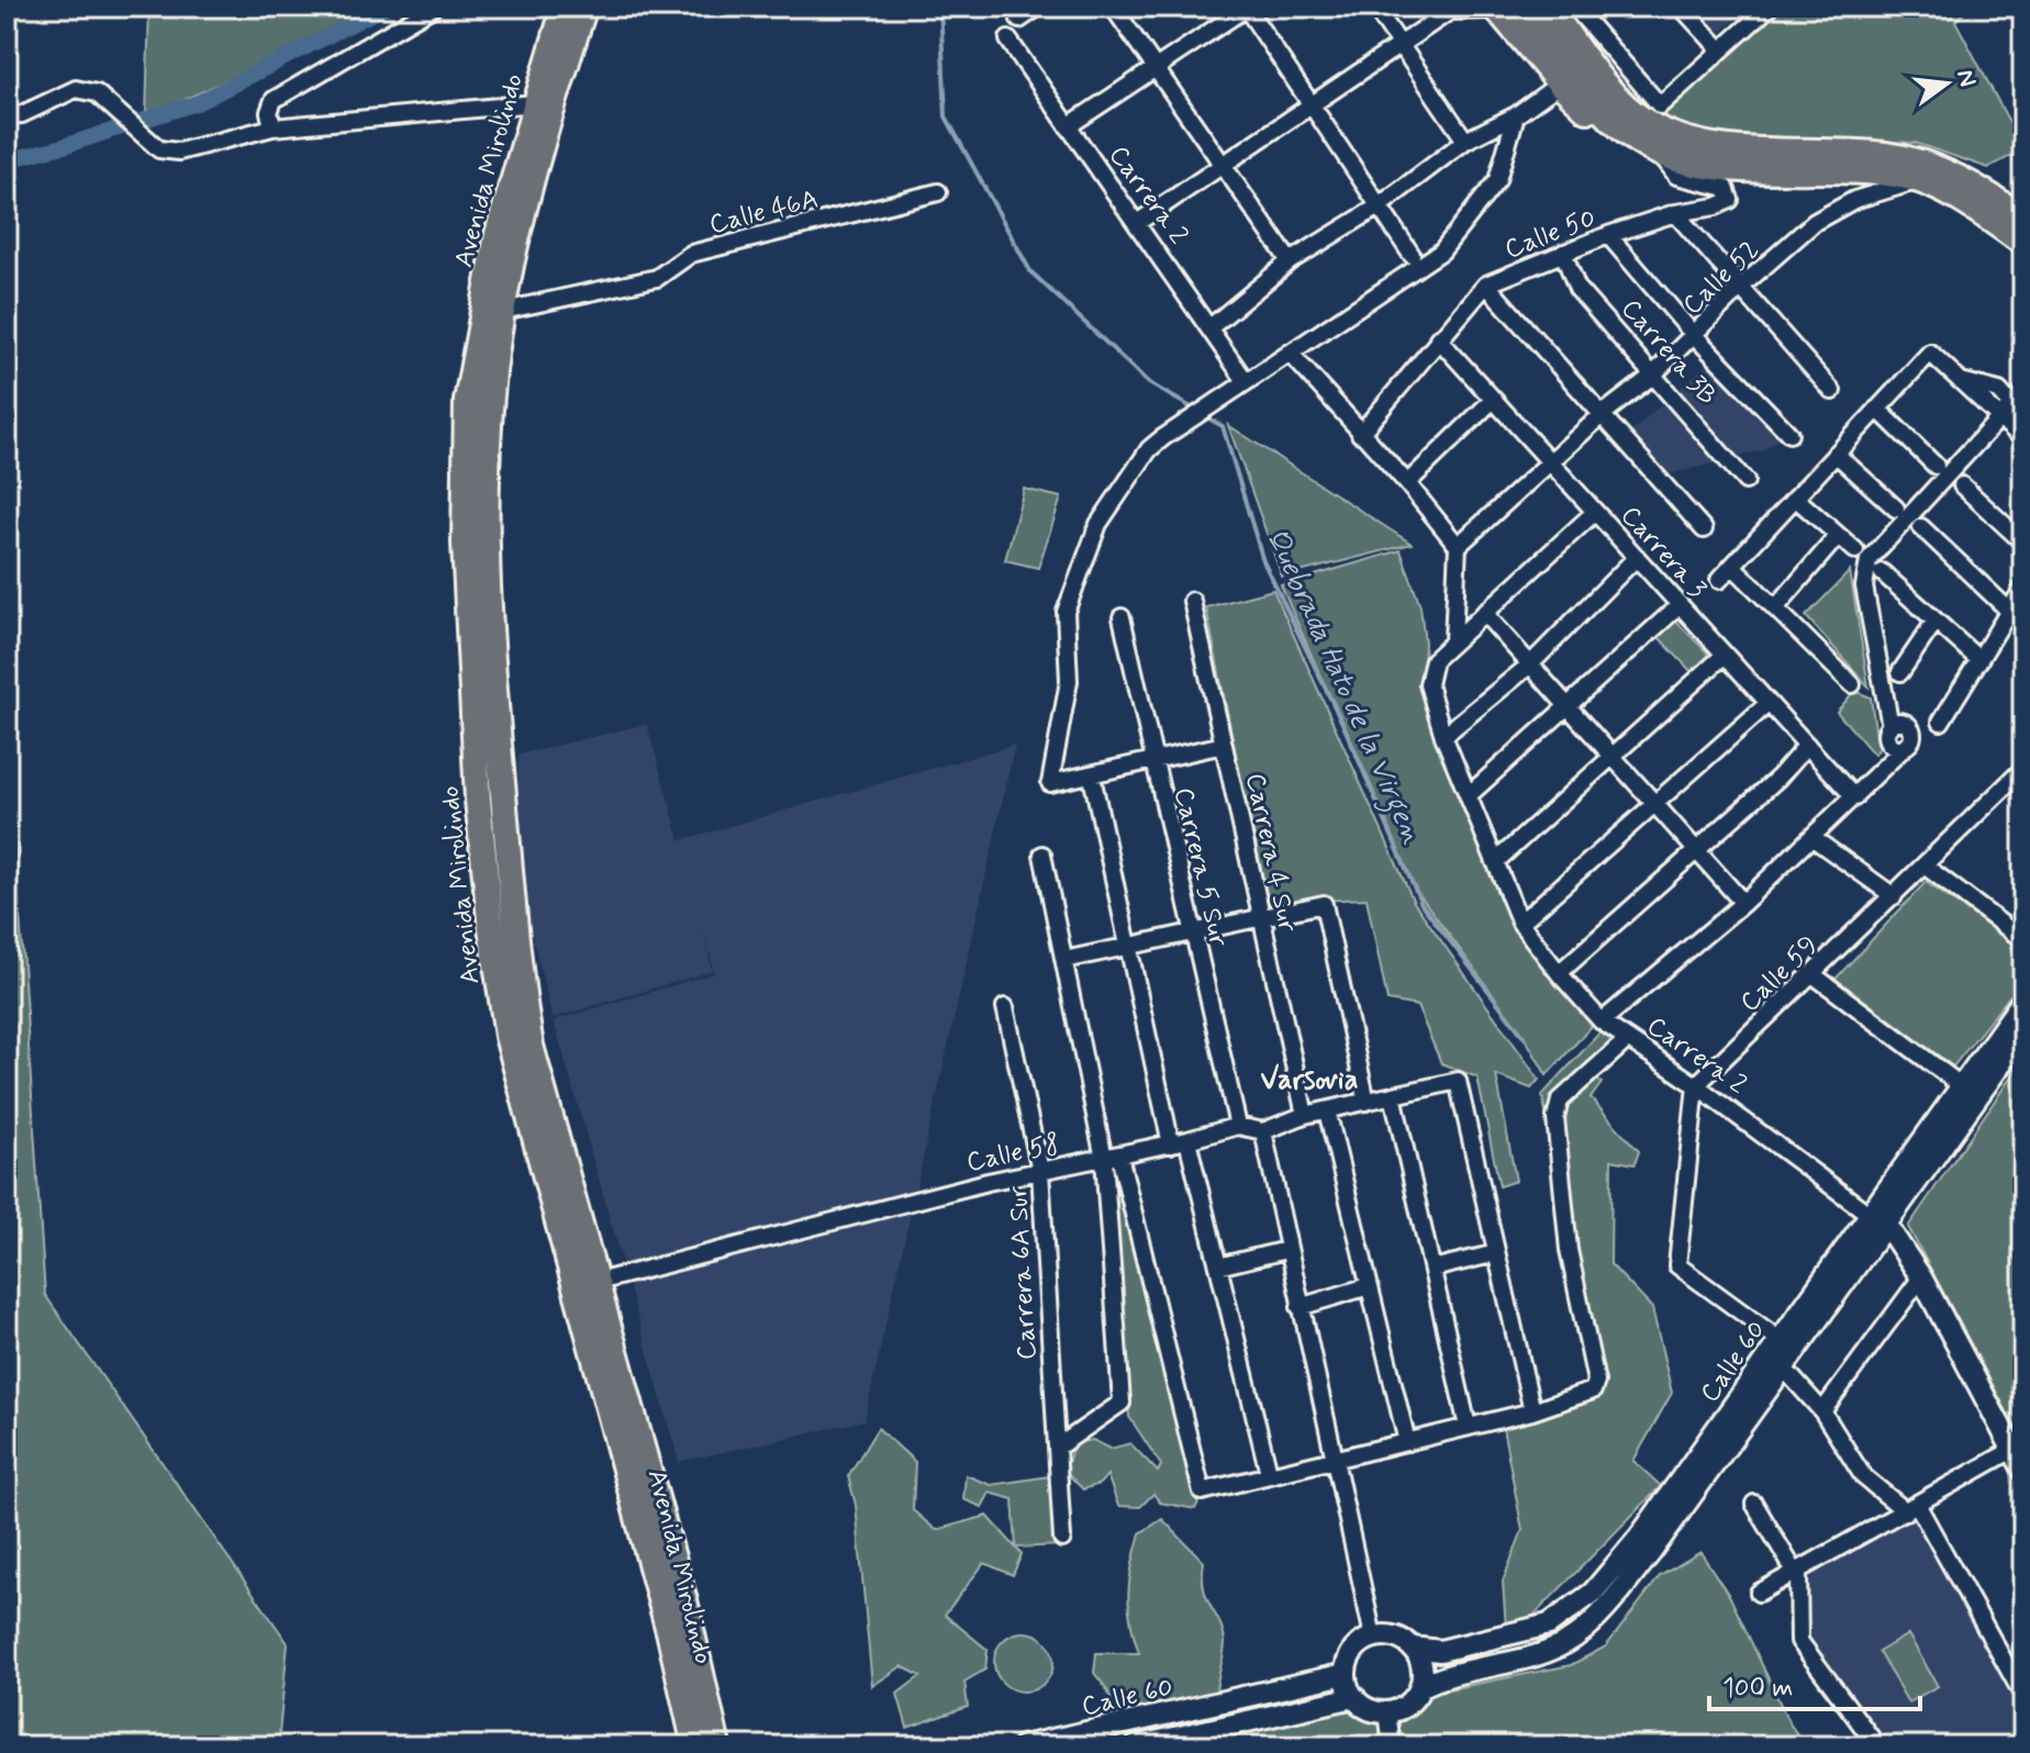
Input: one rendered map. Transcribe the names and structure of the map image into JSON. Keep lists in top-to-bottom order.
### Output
{
  "streets": {
    "main road": ["Avenida Mirolindo", "Carrera 2", "Calle 60"],
    "street": [
      "Calle 46A",
      "Calle 50",
      "Calle 52",
      "Carrera 3B",
      "Carrera 3",
      "Carrera 4 Sur",
      "Carrera 5 Sur",
      "Calle 59",
      "Calle 58",
      "Carrera 6A Sur"
    ]
  },
  "crossings": [
    ["Avenida Mirolindo", "Calle 46A"],
    ["Avenida Mirolindo", "Calle 58"],
    ["Carrera 2", "Carrera 3"],
    ["Carrera 2", "Calle 59"],
    ["Carrera 2", "Calle 60"],
    ["Calle 50", "Carrera 3B"],
    ["Calle 50", "Carrera 3"],
    ["Calle 52", "Carrera 3B"],
    ["Calle 52", "Carrera 3"],
    ["Carrera 5 Sur", "Calle 58"],
    ["Calle 58", "Carrera 6A Sur"]
  ],
  "districts": ["Varsovia"],
  "water": ["Quebrada Hato de la Virgen"],
  "scale_bar": "100 m",
  "north": "right"
}
